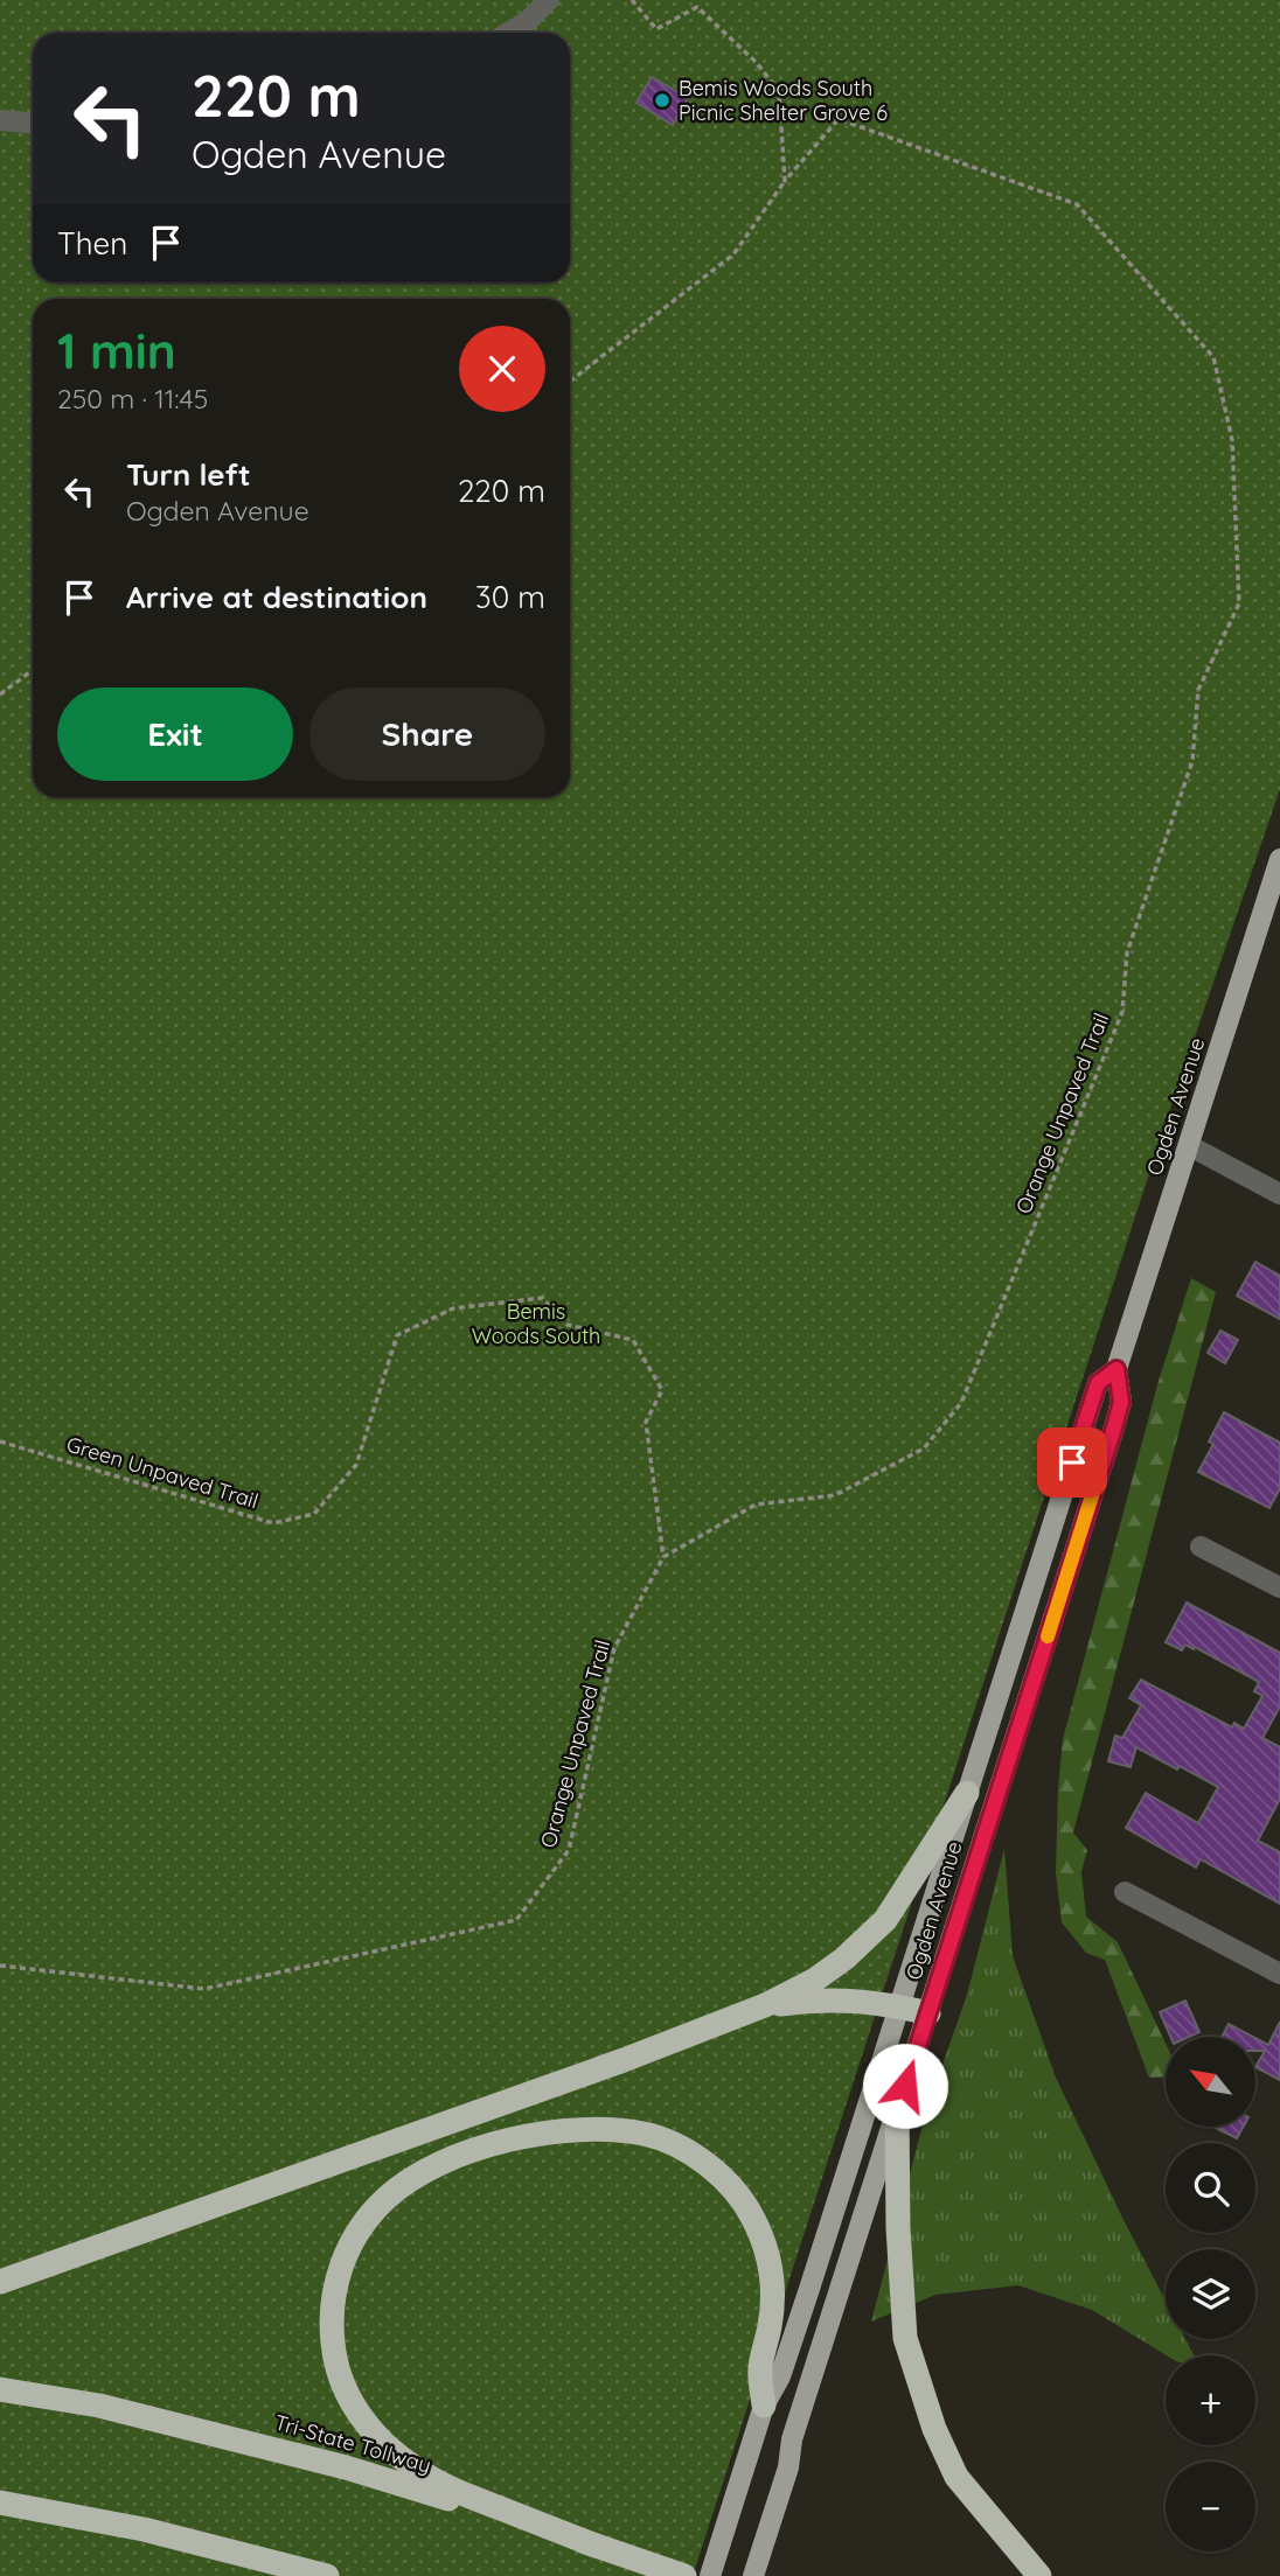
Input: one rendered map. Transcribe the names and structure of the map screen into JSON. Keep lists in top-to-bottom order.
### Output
{
  "streets": {
    "highway": ["Tri-State Tollway"],
    "main road": ["Ogden Avenue"],
    "path": ["Orange Unpaved Trail", "Green Unpaved Trail"]
  },
  "crossings": [
    ["Orange Unpaved Trail", "Green Unpaved Trail"]
  ],
  "parks": ["Bemis Woods South"],
  "places": ["Bemis Woods South Picnic Shelter Grove 6"],
  "north": "top left",
  "page": {
    "turn": ["220 m", "Ogden Avenue"],
    "then": "Then",
    "heading": ["1 min", "250 m · 11:45"],
    "list": [
      {
        "name": "Turn left",
        "note": "Ogden Avenue",
        "value": "220 m"
      },
      {
        "name": "Arrive at destination",
        "value": "30 m"
      }
    ],
    "buttons": ["Exit", "Share"],
    "map_buttons": ["+", "−"]
  }
}
